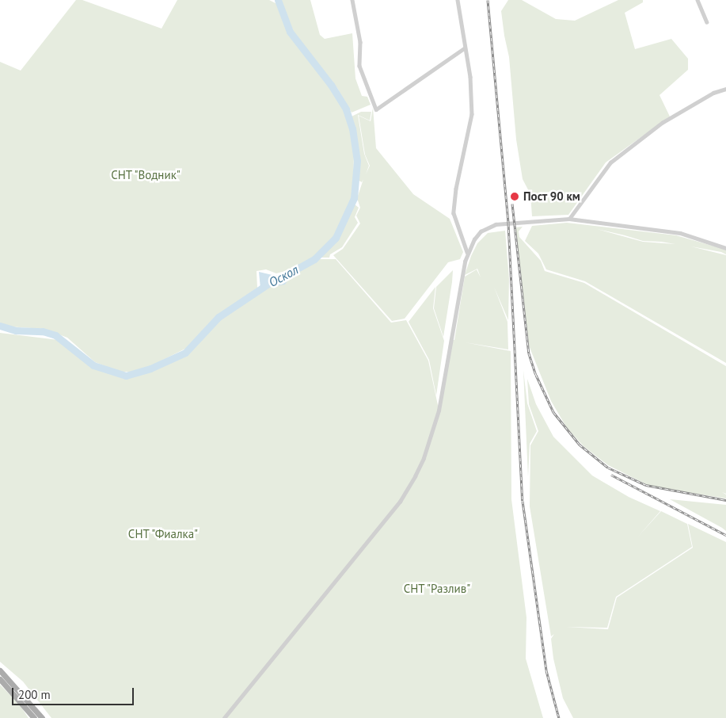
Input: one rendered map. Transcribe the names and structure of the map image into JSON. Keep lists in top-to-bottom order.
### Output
{
  "water": ["Оскол"],
  "parks": ["СНТ \"Водник\"", "СНТ \"Фиалка\"", "СНТ \"Разлив\""],
  "places": ["Пост 90 км"],
  "scale_bar": "200 m"
}
